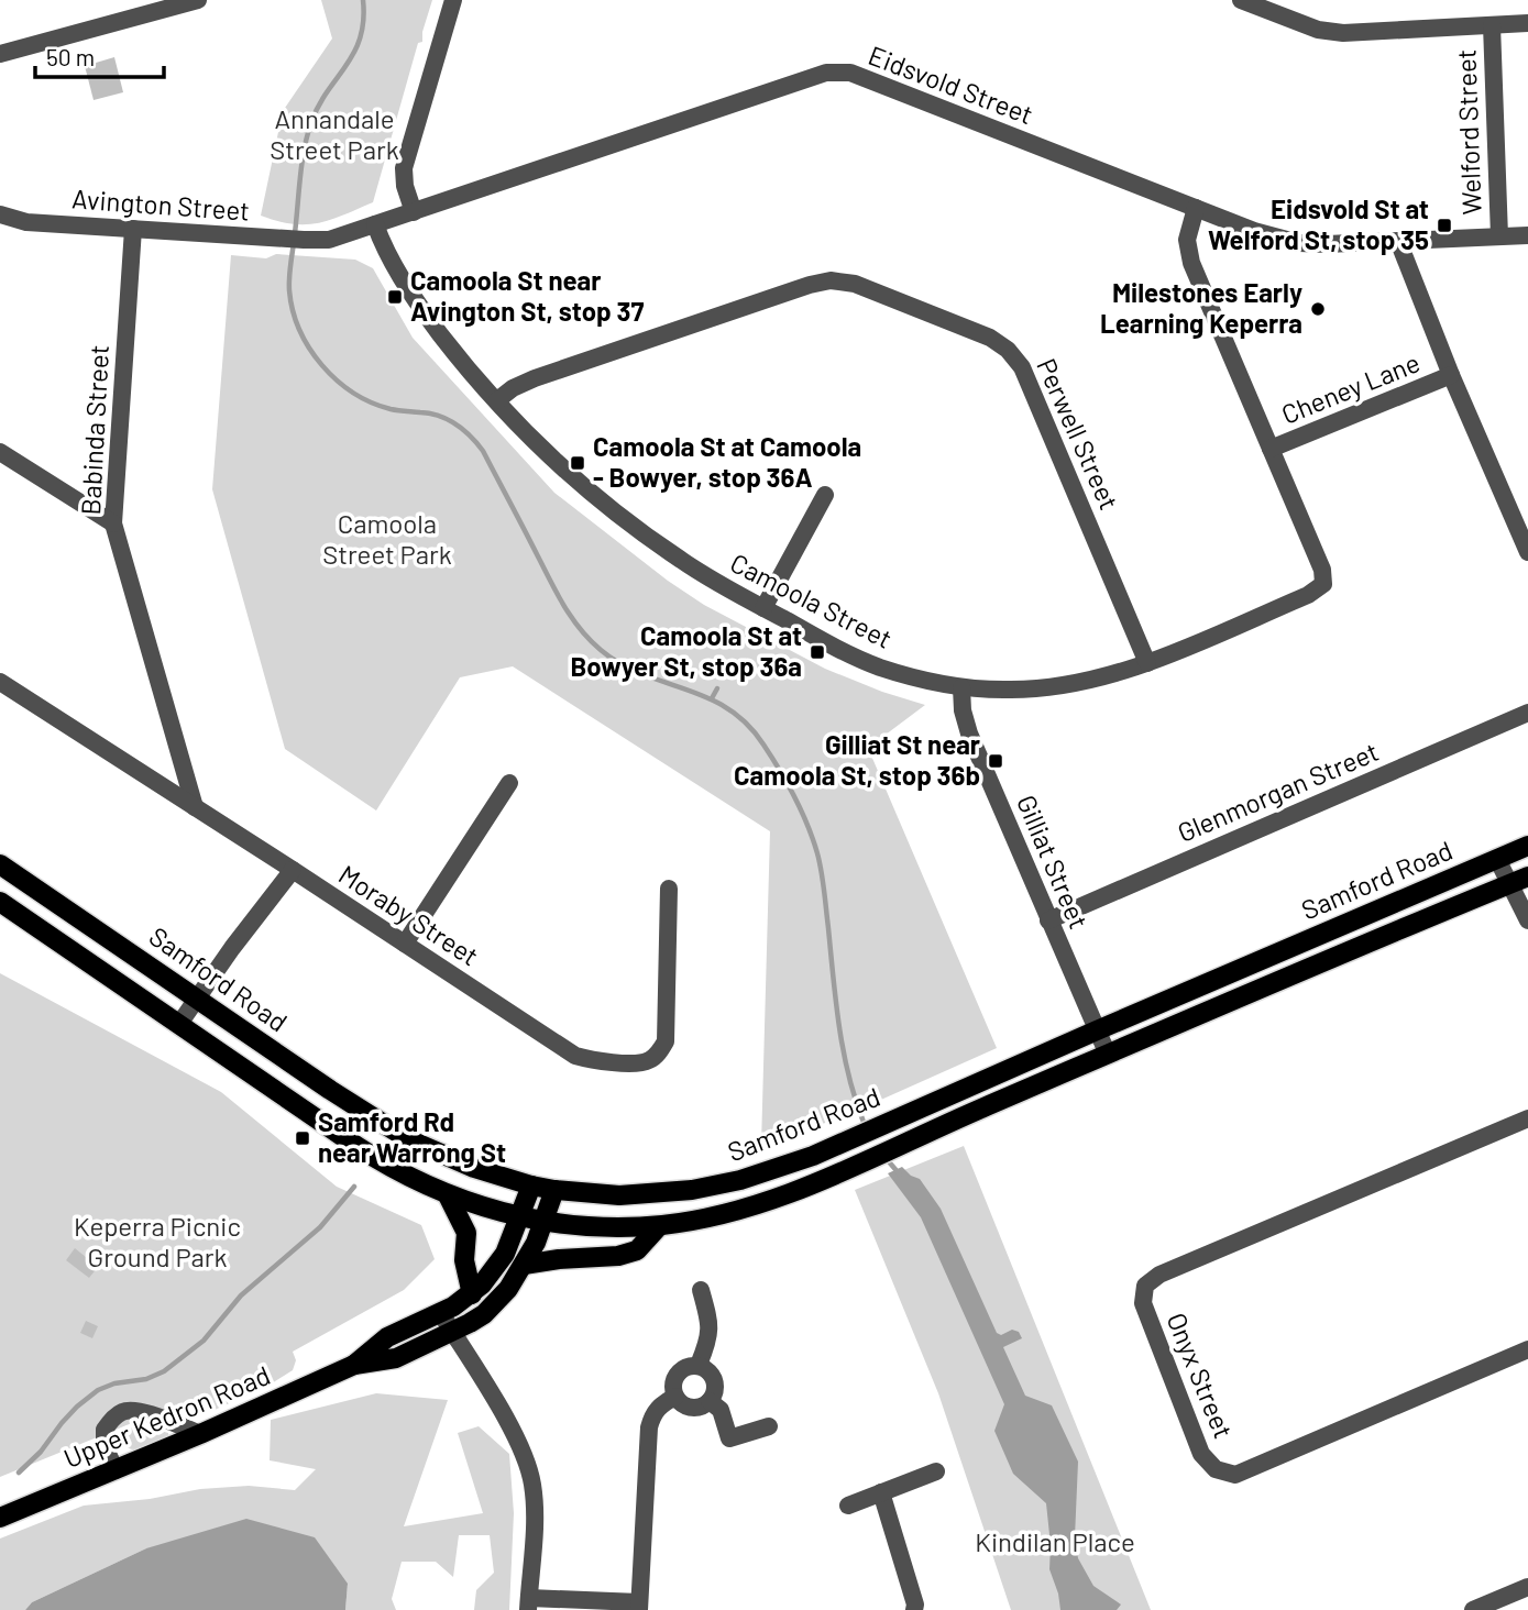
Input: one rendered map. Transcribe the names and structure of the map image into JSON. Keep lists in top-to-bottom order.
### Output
{
  "streets": {
    "main road": ["Samford Road", "Upper Kedron Road"],
    "street": [
      "Eidsvold Street",
      "Welford Street",
      "Avington Street",
      "Cheney Lane",
      "Babinda Street",
      "Perwell Street",
      "Camoola Street",
      "Glenmorgan Street",
      "Gilliat Street",
      "Moraby Street",
      "Onyx Street"
    ]
  },
  "crossings": [
    ["Eidsvold Street", "Welford Street"],
    ["Eidsvold Street", "Avington Street"],
    ["Eidsvold Street", "Camoola Street"],
    ["Avington Street", "Babinda Street"],
    ["Cheney Lane", "Camoola Street"],
    ["Babinda Street", "Moraby Street"],
    ["Perwell Street", "Camoola Street"],
    ["Camoola Street", "Gilliat Street"],
    ["Glenmorgan Street", "Gilliat Street"],
    ["Gilliat Street", "Samford Road"],
    ["Samford Road", "Upper Kedron Road"]
  ],
  "parks": [
    "Annandale Street Park",
    "Camoola Street Park",
    "Keperra Picnic Ground Park",
    "Kindilan Place"
  ],
  "places": {
    "transit": [
      "Eidsvold St at Welford St, stop 35",
      "Camoola St near Avington St, stop 37",
      "Camoola St at Camoola - Bowyer, stop 36A",
      "Camoola St at Bowyer St, stop 36a",
      "Gilliat St near Camoola St, stop 36b",
      "Samford Rd near Warrong St"
    ],
    "other": ["Milestones Early Learning Keperra"]
  },
  "scale_bar": "50 m"
}
